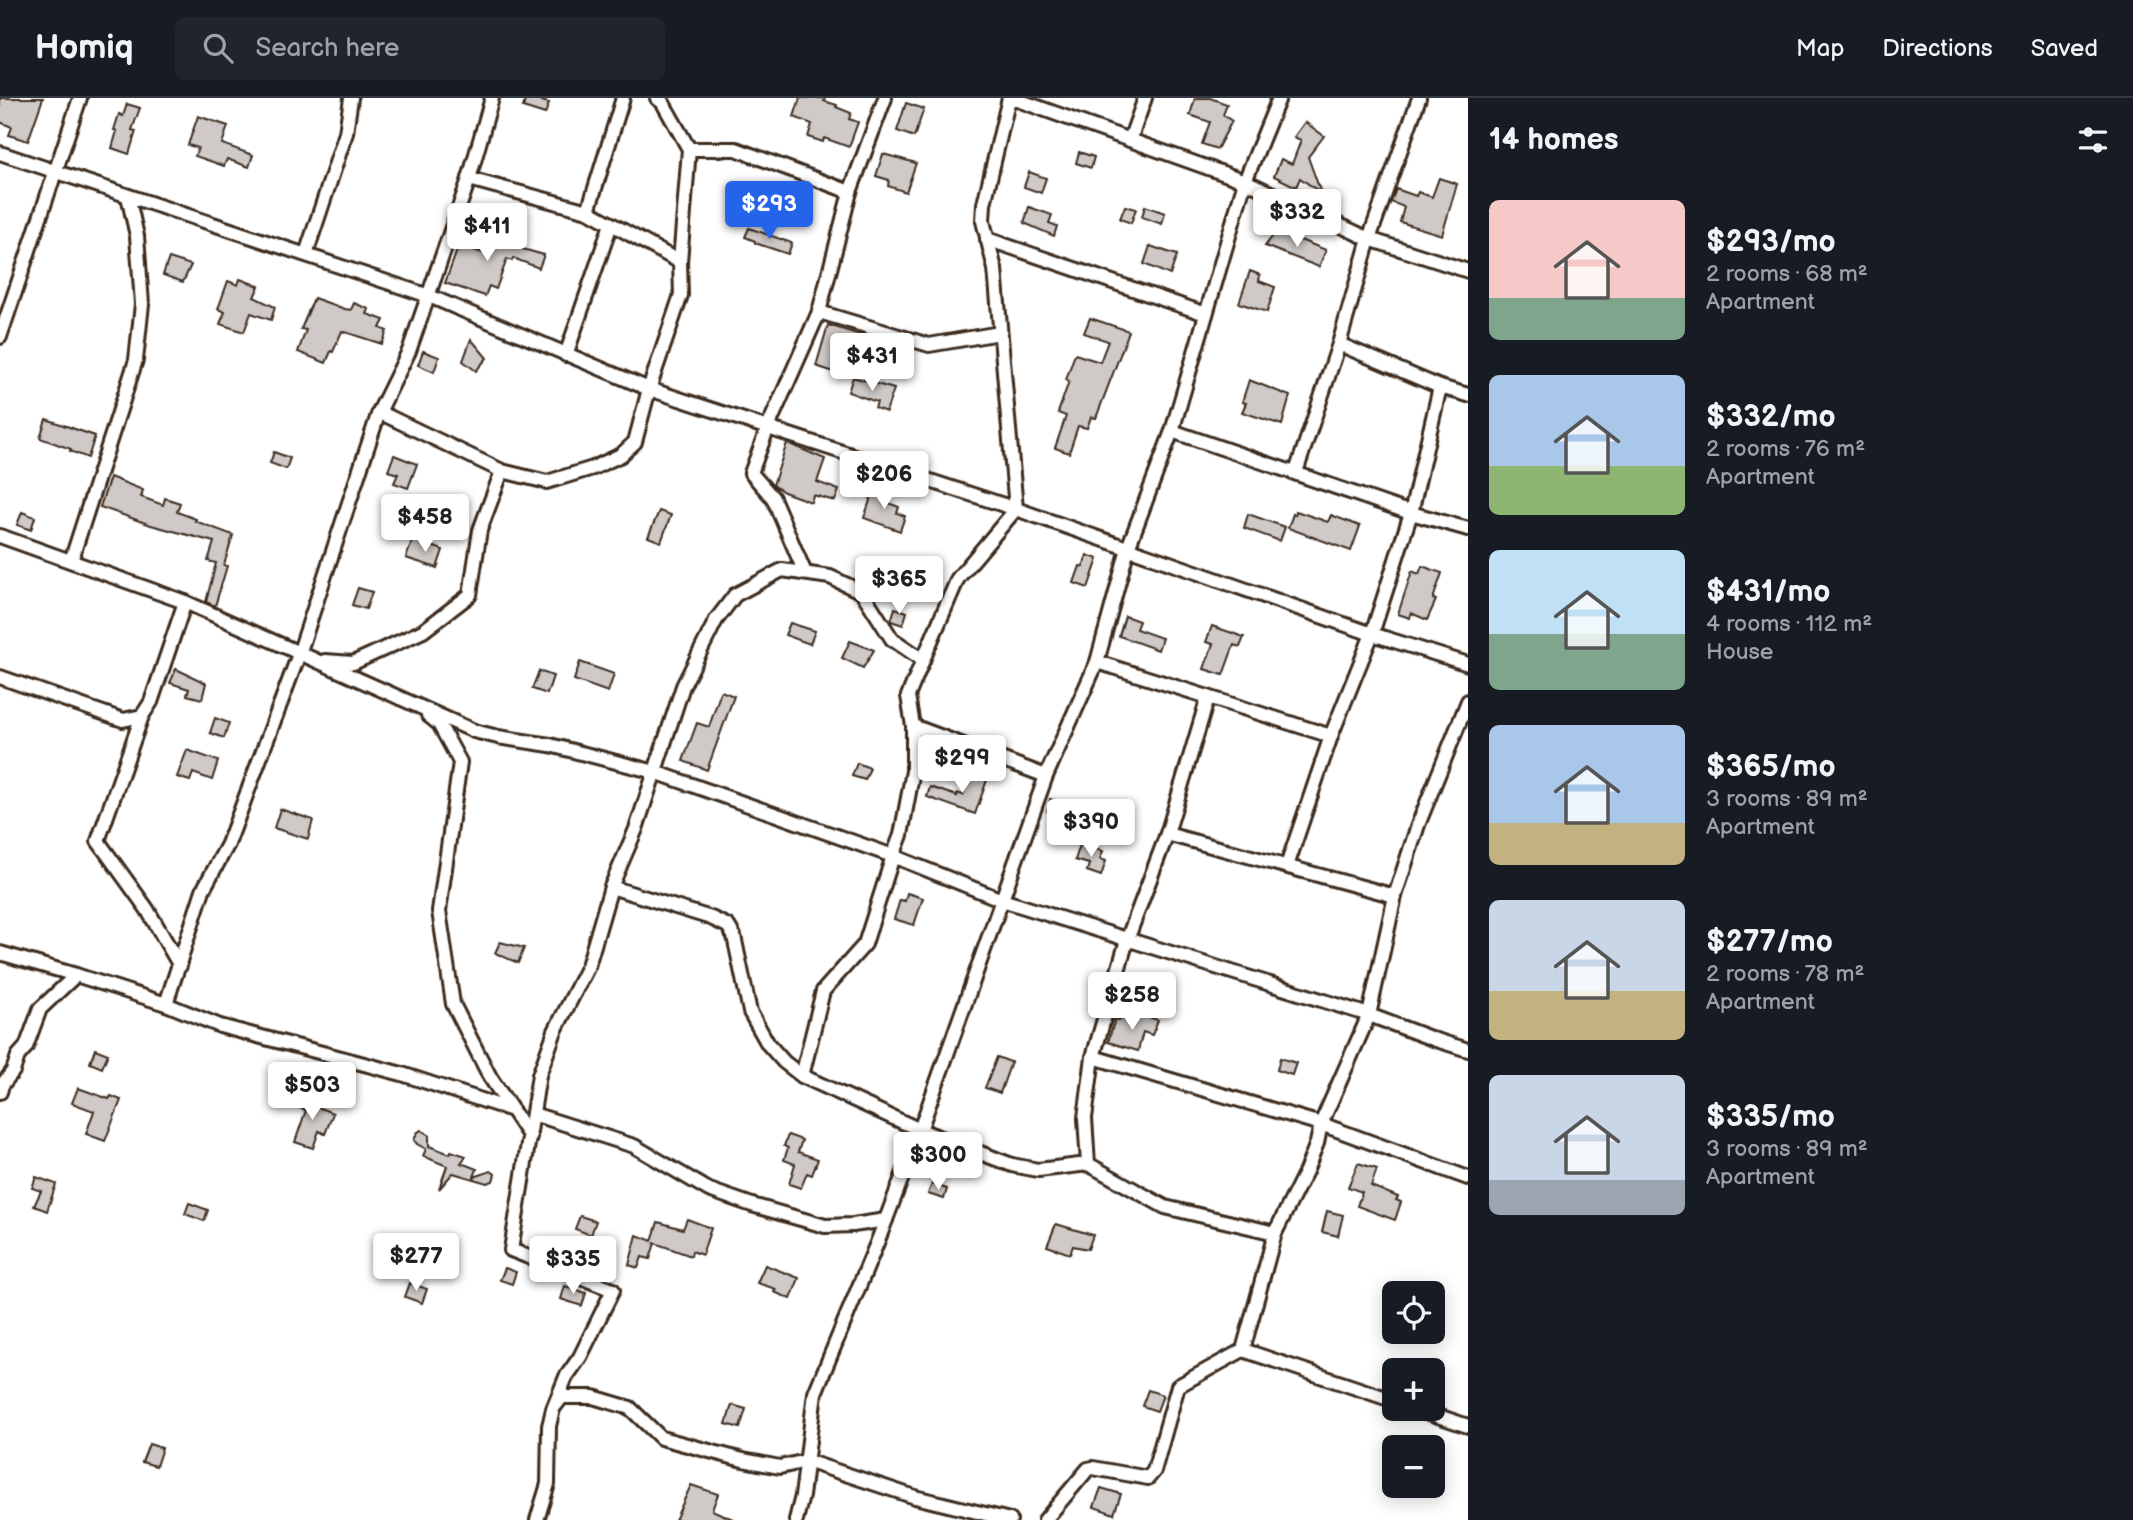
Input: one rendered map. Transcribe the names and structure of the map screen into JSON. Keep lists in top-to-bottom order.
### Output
{
  "page": {
    "header": "Homiq",
    "search": "Search here",
    "nav": ["Map", "Directions", "Saved"],
    "heading": "14 homes",
    "price": [
      "$293",
      "$332",
      "$411",
      "$431",
      "$206",
      "$458",
      "$365",
      "$299",
      "$390",
      "$258",
      "$503",
      "$300",
      "$277",
      "$335"
    ],
    "list": [
      {
        "name": "$293/mo",
        "note": "2 rooms · 68 m² · Apartment"
      },
      {
        "name": "$332/mo",
        "note": "2 rooms · 76 m² · Apartment"
      },
      {
        "name": "$431/mo",
        "note": "4 rooms · 112 m² · House"
      },
      {
        "name": "$365/mo",
        "note": "3 rooms · 89 m² · Apartment"
      },
      {
        "name": "$277/mo",
        "note": "2 rooms · 78 m² · Apartment"
      },
      {
        "name": "$335/mo",
        "note": "3 rooms · 89 m² · Apartment"
      }
    ],
    "map_buttons": ["+", "−"]
  }
}
